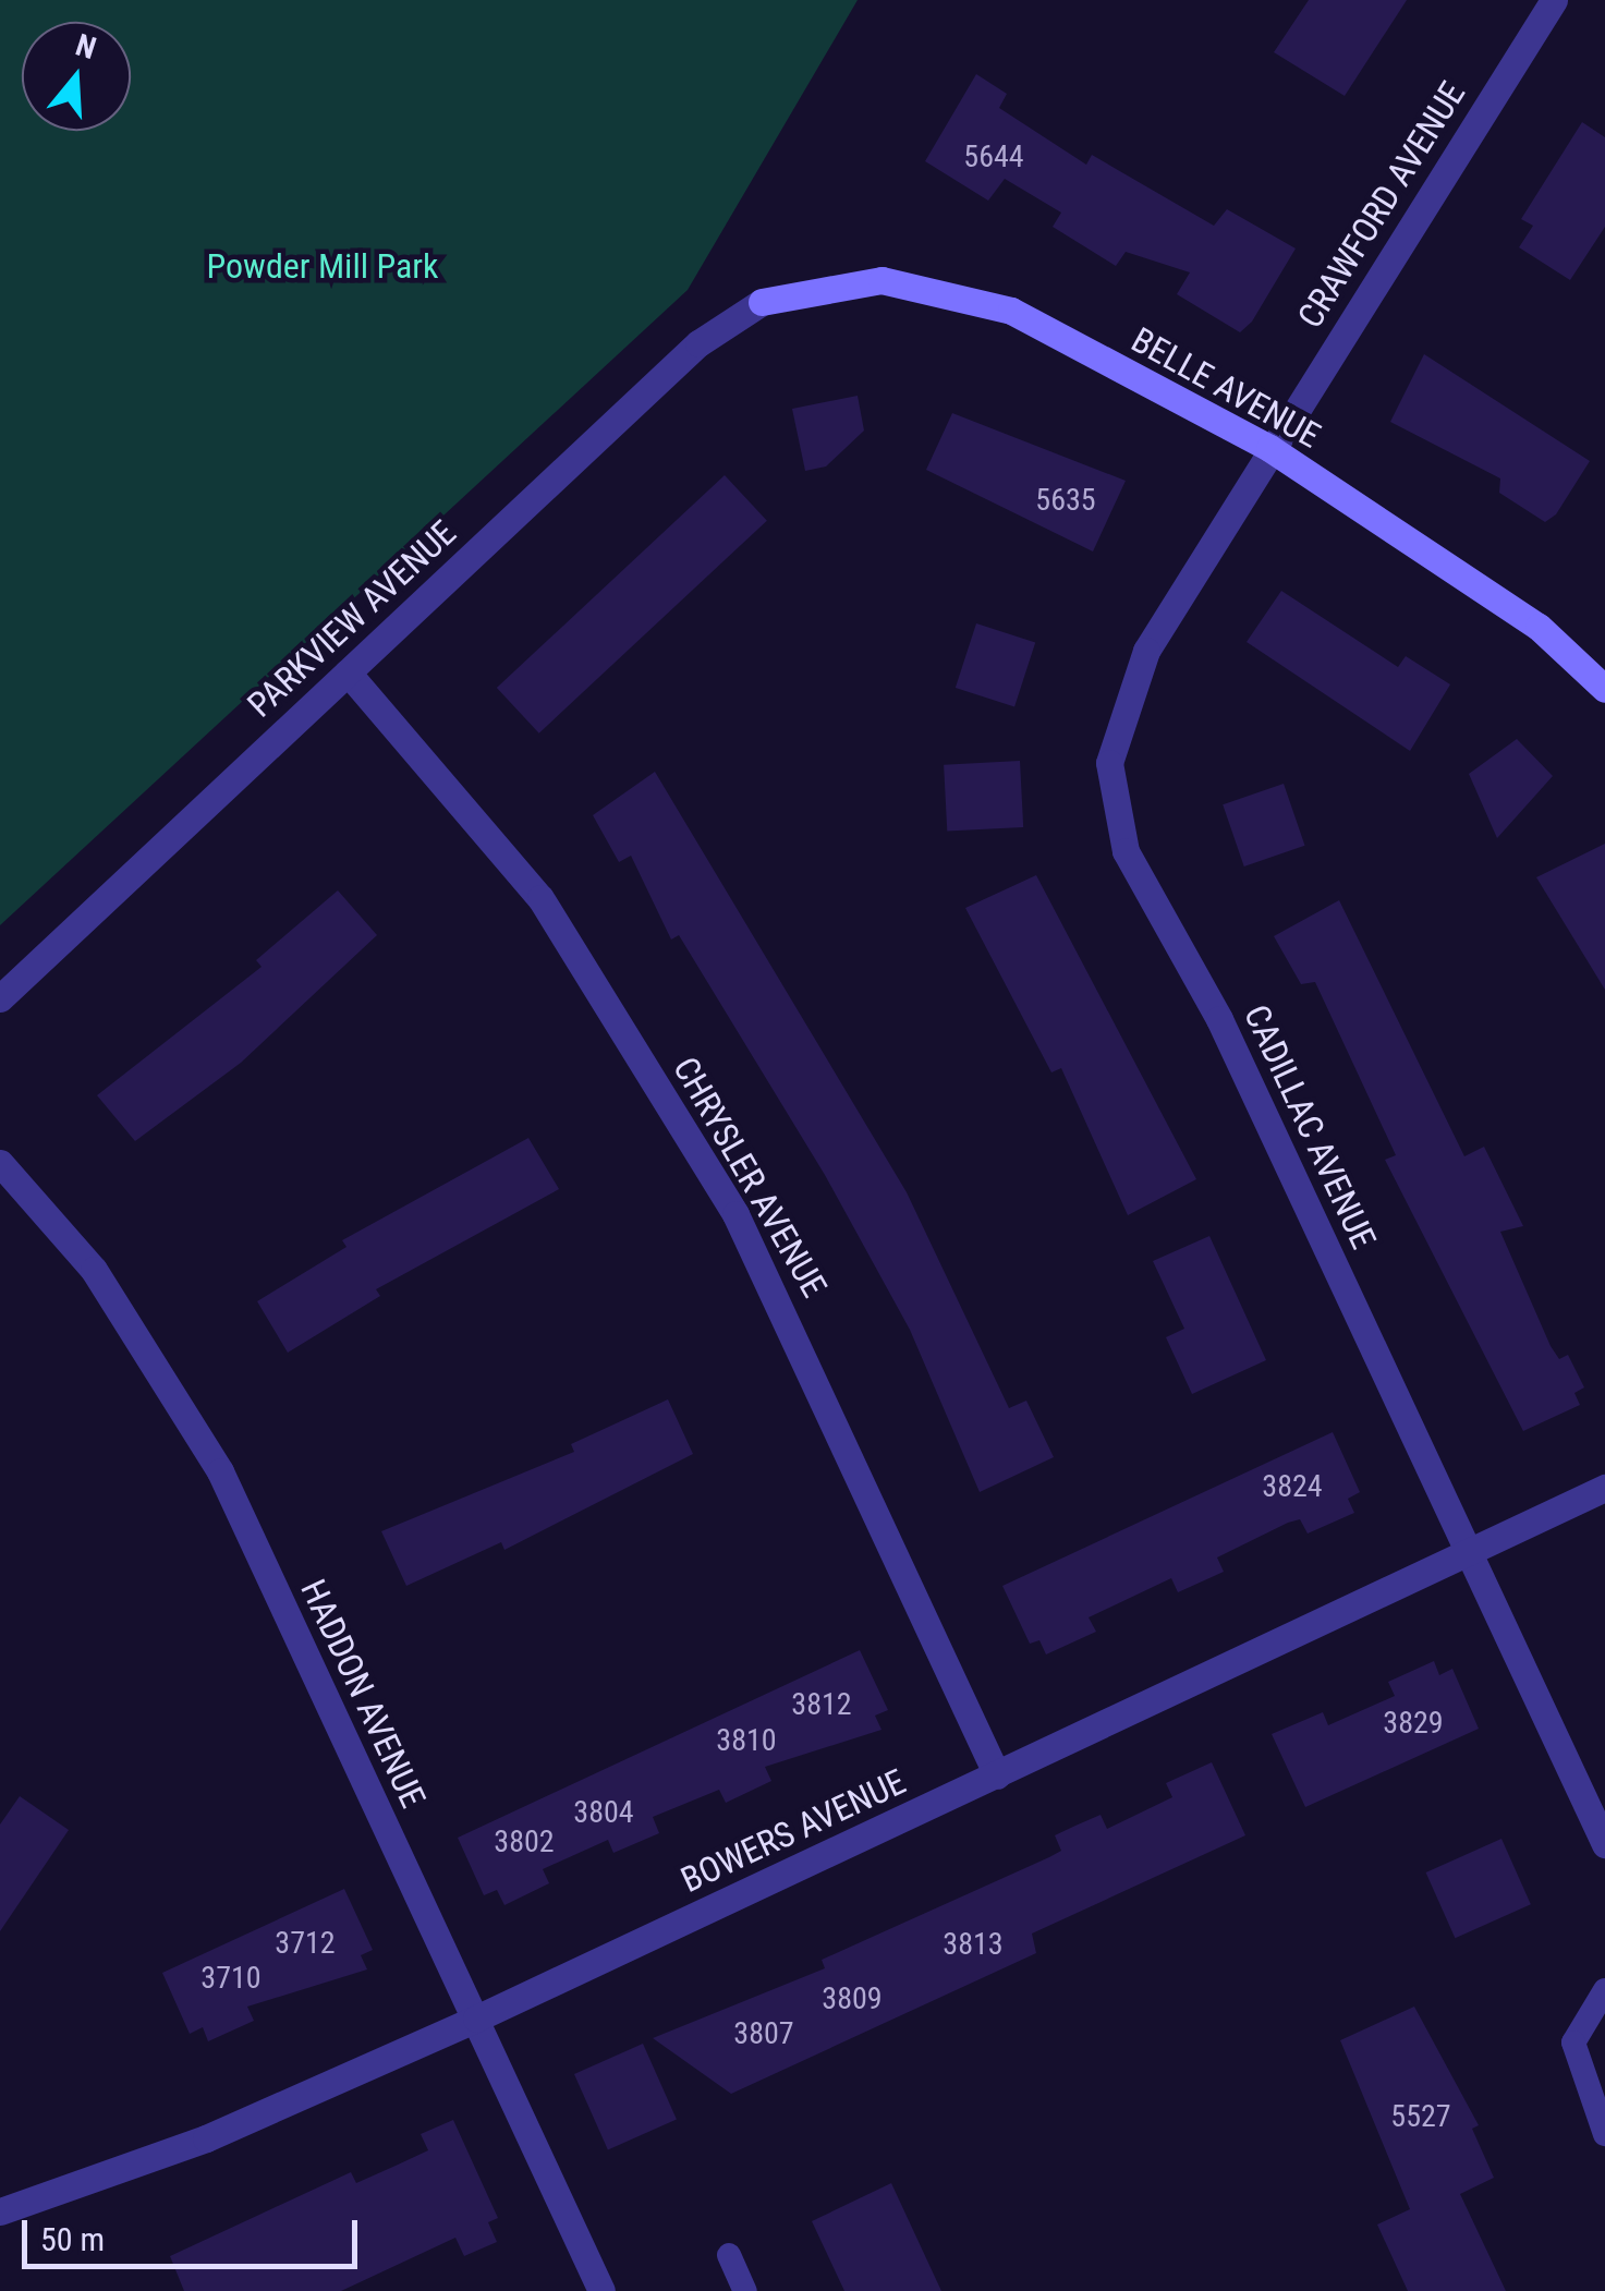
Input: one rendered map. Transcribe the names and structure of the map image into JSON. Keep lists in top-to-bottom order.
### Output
{
  "streets": {
    "street": [
      "CRAWFORD AVENUE",
      "BELLE AVENUE",
      "PARKVIEW AVENUE",
      "CADILLAC AVENUE",
      "CHRYSLER AVENUE",
      "HADDON AVENUE",
      "BOWERS AVENUE"
    ]
  },
  "crossings": [
    ["CRAWFORD AVENUE", "BELLE AVENUE"],
    ["CRAWFORD AVENUE", "CADILLAC AVENUE"],
    ["BELLE AVENUE", "PARKVIEW AVENUE"],
    ["BELLE AVENUE", "CADILLAC AVENUE"],
    ["PARKVIEW AVENUE", "CHRYSLER AVENUE"],
    ["CADILLAC AVENUE", "BOWERS AVENUE"],
    ["CHRYSLER AVENUE", "BOWERS AVENUE"],
    ["HADDON AVENUE", "BOWERS AVENUE"]
  ],
  "parks": ["Powder Mill Park"],
  "house_numbers": [
    "5644",
    "5635",
    "3824",
    "3812",
    "3829",
    "3810",
    "3804",
    "3802",
    "3712",
    "3813",
    "3710",
    "3809",
    "3807",
    "5527"
  ],
  "scale_bar": "50 m",
  "north": "top"
}
